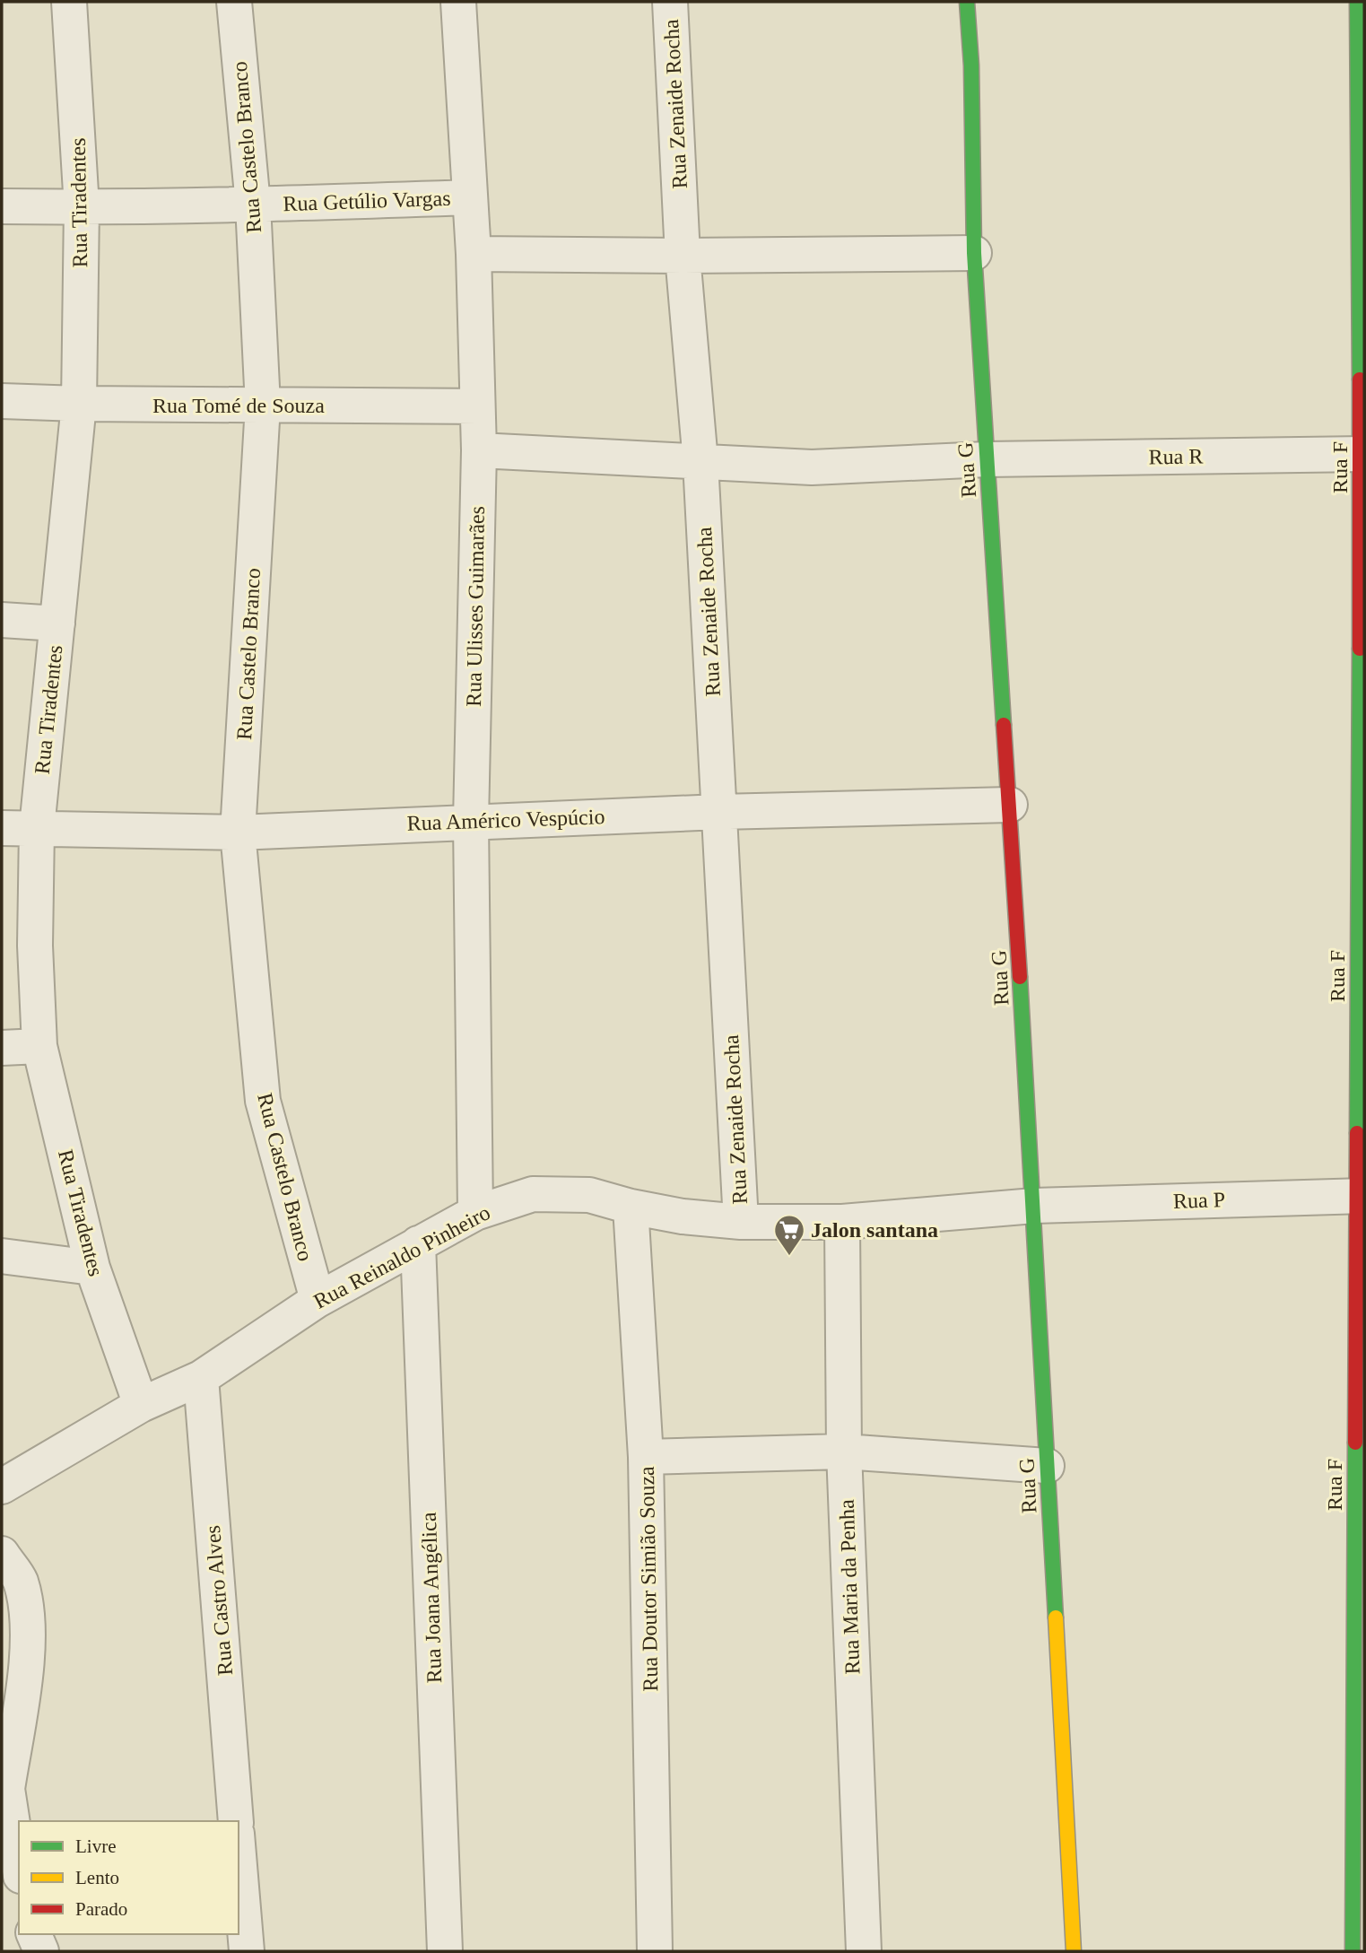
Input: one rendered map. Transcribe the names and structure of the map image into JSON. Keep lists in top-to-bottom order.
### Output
{
  "streets": {
    "street": [
      "Rua Zenaide Rocha",
      "Rua Castelo Branco",
      "Rua Getúlio Vargas",
      "Rua Tiradentes",
      "Rua Tomé de Souza",
      "Rua R",
      "Rua F",
      "Rua G",
      "Rua Ulisses Guimarães",
      "Rua Américo Vespúcio",
      "Rua P",
      "Rua Reinaldo Pinheiro",
      "Rua Doutor Simião Souza",
      "Rua Maria da Penha",
      "Rua Joana Angélica",
      "Rua Castro Alves"
    ]
  },
  "crossings": [
    ["Rua Zenaide Rocha", "Rua R"],
    ["Rua Zenaide Rocha", "Rua Américo Vespúcio"],
    ["Rua Zenaide Rocha", "Rua Reinaldo Pinheiro"],
    ["Rua Castelo Branco", "Rua Getúlio Vargas"],
    ["Rua Castelo Branco", "Rua Tomé de Souza"],
    ["Rua Castelo Branco", "Rua Américo Vespúcio"],
    ["Rua Castelo Branco", "Rua Reinaldo Pinheiro"],
    ["Rua Getúlio Vargas", "Rua Tiradentes"],
    ["Rua Getúlio Vargas", "Rua Ulisses Guimarães"],
    ["Rua Tiradentes", "Rua Tomé de Souza"],
    ["Rua Tiradentes", "Rua Américo Vespúcio"],
    ["Rua Tiradentes", "Rua Reinaldo Pinheiro"],
    ["Rua Tomé de Souza", "Rua Ulisses Guimarães"],
    ["Rua R", "Rua F"],
    ["Rua R", "Rua G"],
    ["Rua R", "Rua Ulisses Guimarães"],
    ["Rua F", "Rua P"],
    ["Rua G", "Rua Américo Vespúcio"],
    ["Rua G", "Rua P"],
    ["Rua G", "Rua Reinaldo Pinheiro"],
    ["Rua Ulisses Guimarães", "Rua Américo Vespúcio"],
    ["Rua Ulisses Guimarães", "Rua Reinaldo Pinheiro"],
    ["Rua P", "Rua Reinaldo Pinheiro"],
    ["Rua Reinaldo Pinheiro", "Rua Doutor Simião Souza"],
    ["Rua Reinaldo Pinheiro", "Rua Maria da Penha"],
    ["Rua Reinaldo Pinheiro", "Rua Joana Angélica"],
    ["Rua Reinaldo Pinheiro", "Rua Castro Alves"]
  ],
  "places": {
    "supermarket": ["Jalon santana"]
  },
  "legend": ["Livre", "Lento", "Parado"]
}
